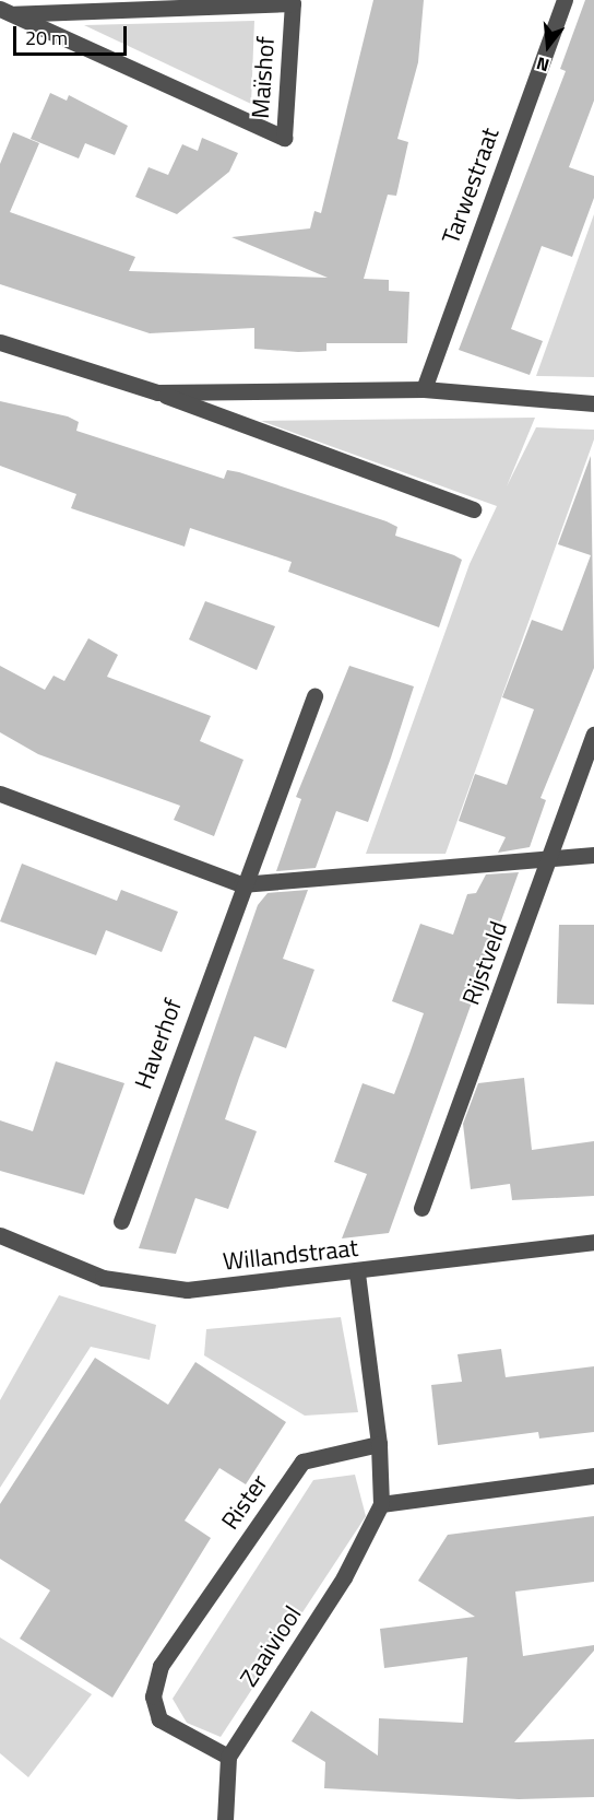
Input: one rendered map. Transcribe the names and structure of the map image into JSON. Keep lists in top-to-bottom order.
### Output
{
  "streets": {
    "street": [
      "Maïshof",
      "Tarwestraat",
      "Rijstveld",
      "Haverhof",
      "Willandstraat",
      "Rister",
      "Zaaiviool"
    ]
  },
  "crossings": [
    ["Rister", "Zaaiviool"]
  ],
  "scale_bar": "20 m",
  "north": "bottom"
}
